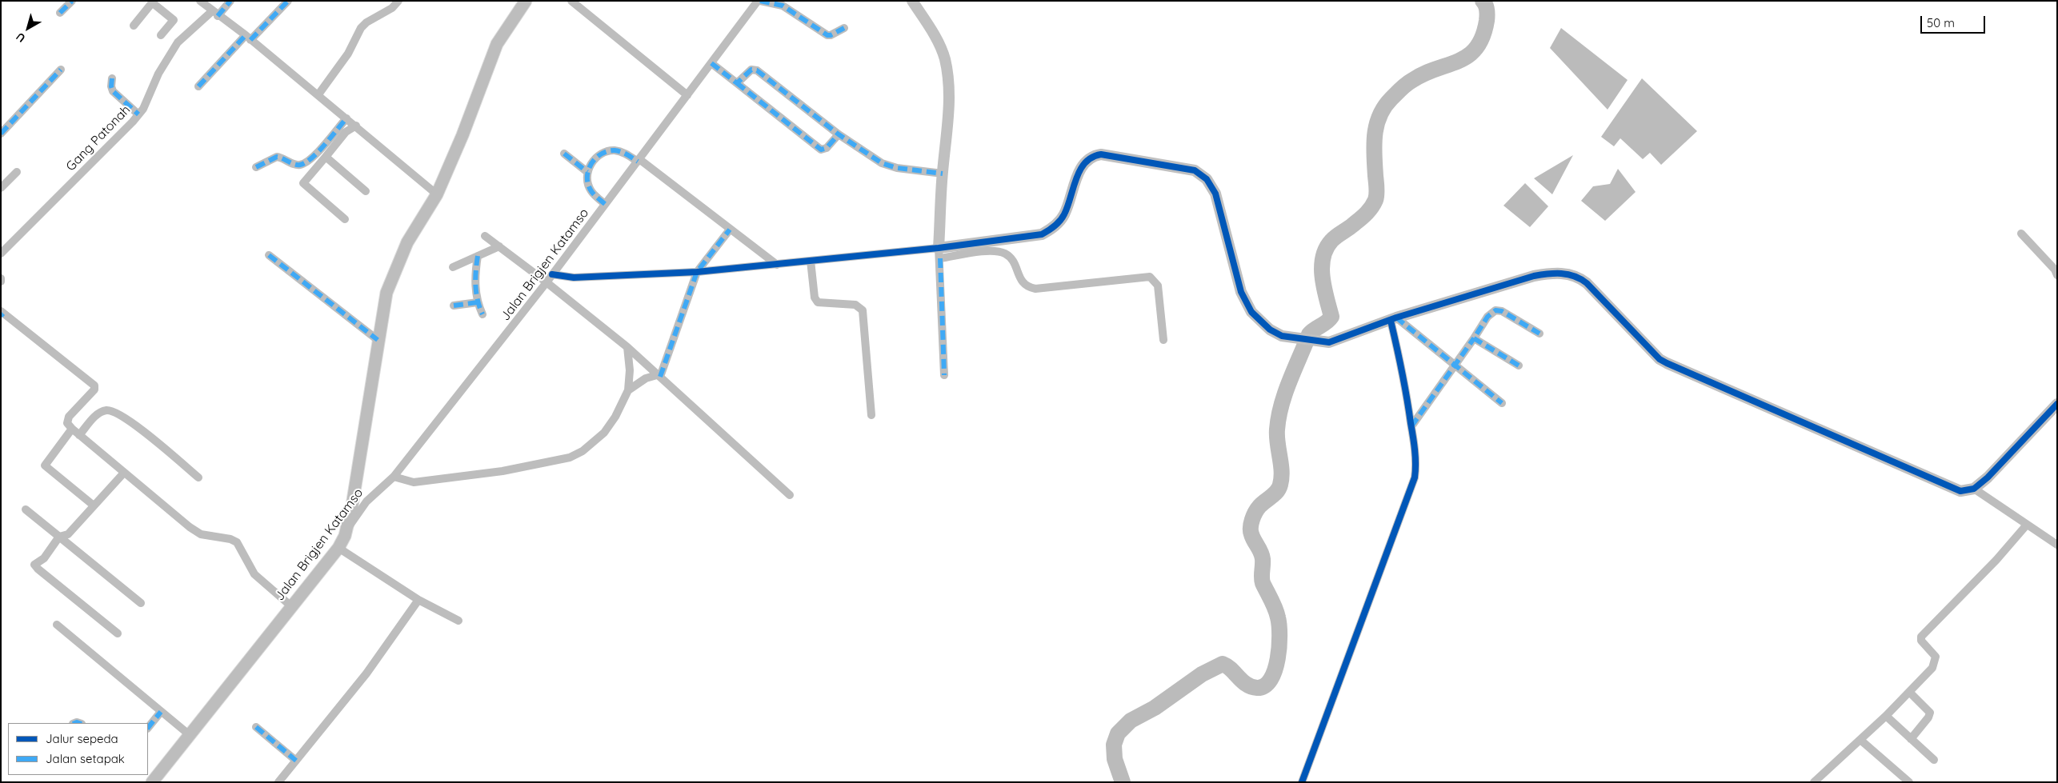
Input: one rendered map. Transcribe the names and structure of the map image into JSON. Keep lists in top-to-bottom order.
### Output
{
  "streets": {
    "main road": ["Jalan Brigjen Katamso"],
    "street": ["Gang Patonah"]
  },
  "legend": ["Jalur sepeda", "Jalan setapak"],
  "scale_bar": "50 m",
  "north": "bottom left"
}
